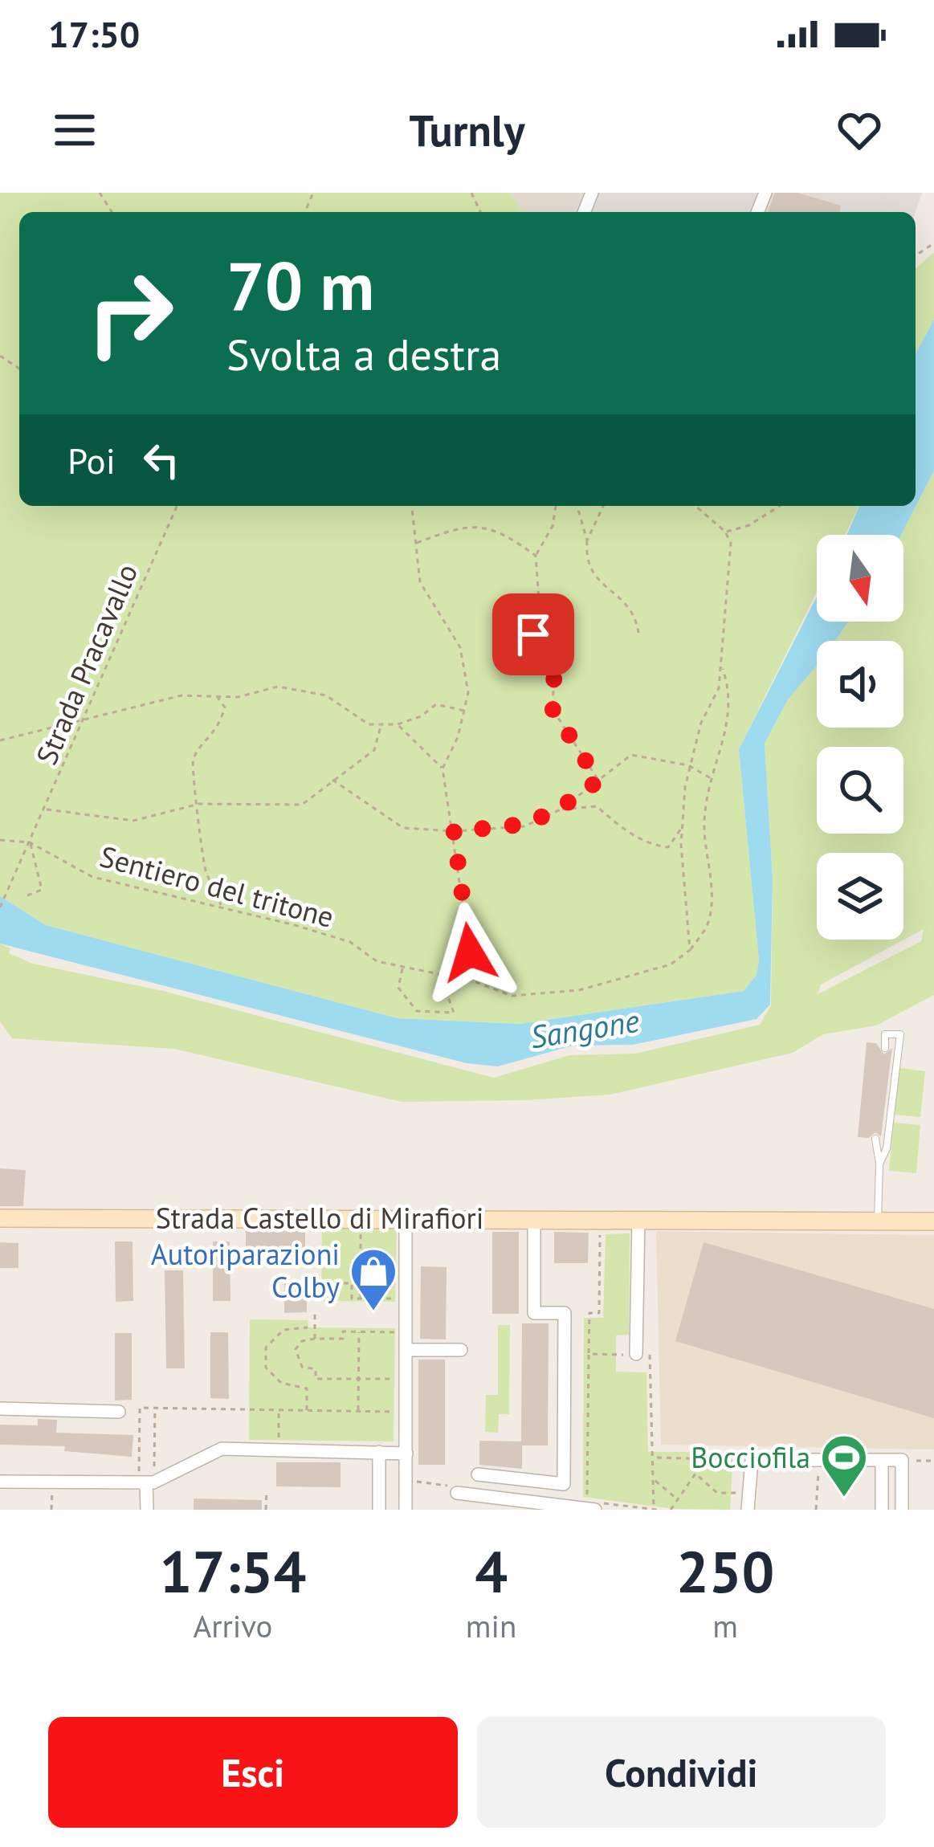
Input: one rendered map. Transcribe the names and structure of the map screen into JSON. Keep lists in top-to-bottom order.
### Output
{
  "streets": {
    "street": ["Strada Castello di Mirafiori"],
    "path": ["Strada Pracavallo", "Sentiero del tritone"]
  },
  "crossings": [
    ["Strada Pracavallo", "Sentiero del tritone"]
  ],
  "water": ["Sangone"],
  "places": {
    "shop": ["Autoriparazioni Colby"],
    "sports": ["Bocciofila"]
  },
  "north": "bottom",
  "page": {
    "status": "17:50",
    "header": "Turnly",
    "turn": ["70 m", "Svolta a destra"],
    "then": "Poi",
    "eta": [
      "17:54",
      "Arrivo",
      "4",
      "min",
      "250",
      "m"
    ],
    "buttons": ["Esci", "Condividi"]
  }
}
